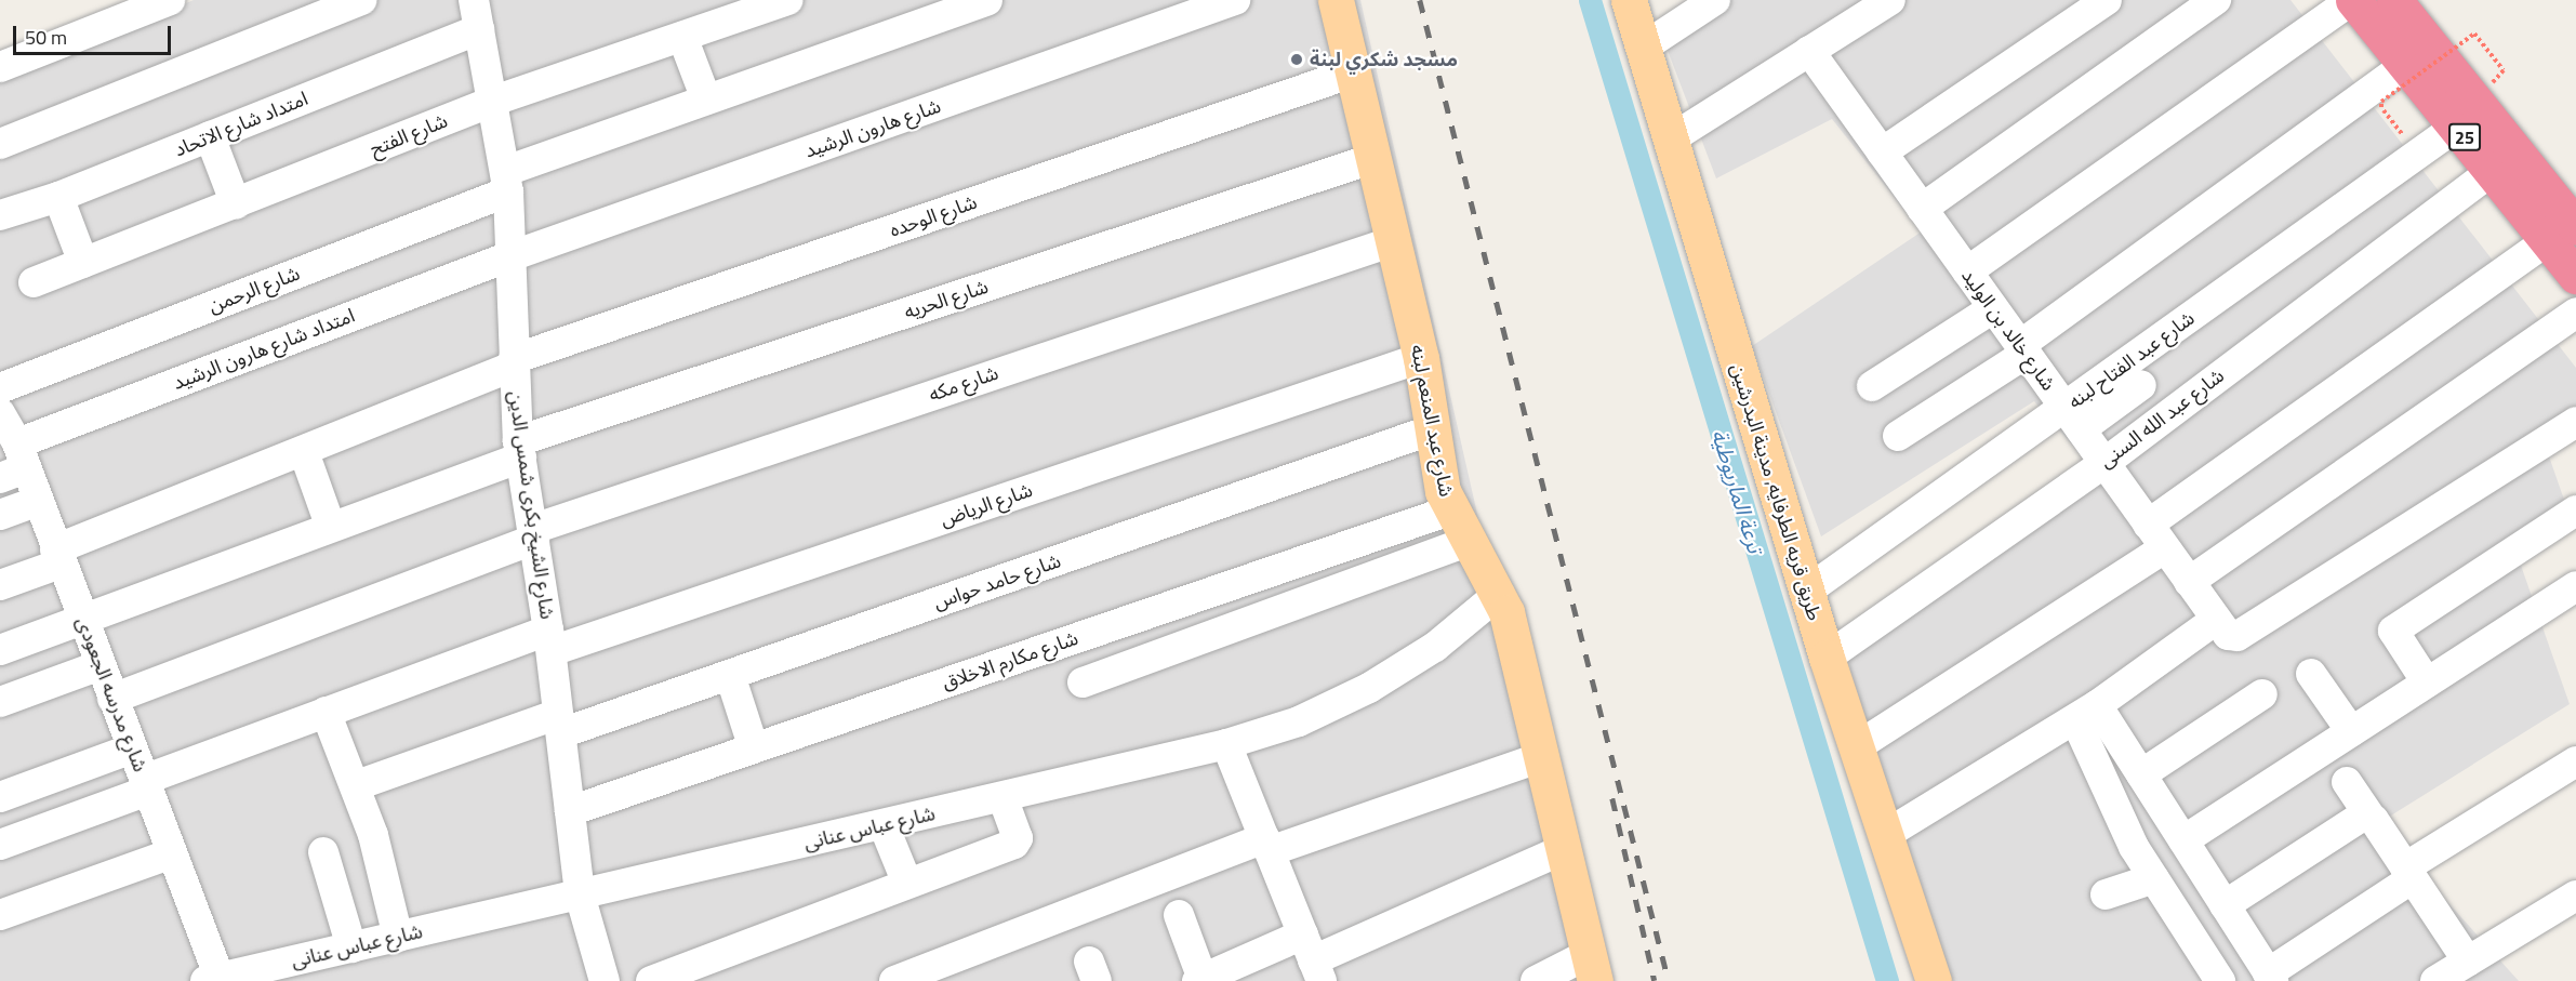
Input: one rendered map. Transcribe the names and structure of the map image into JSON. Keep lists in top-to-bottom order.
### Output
{
  "streets": {
    "highway": ["25"],
    "main road": ["شارع عبد المنعم لبنه", "طريق قريه الطرفايه, مدينة البدرشين"],
    "street": [
      "امتداد شارع الاتحاد",
      "شارع هارون الرشيد",
      "شارع الفتح",
      "شارع الوحده",
      "شارع الرحمن",
      "شارع الحريه",
      "شارع خالد بن الوليد",
      "امتداد شارع هارون الرشيد",
      "شارع عبد الفتاح لبنه",
      "شارع مكه",
      "شارع عبد الله السنى",
      "شارع الشيخ بكرى شمس الدين",
      "شارع الرياض",
      "شارع حامد حواس",
      "شارع مكارم الاخلاق",
      "شارع مدرسه الجعودى",
      "شارع عباس عنانى"
    ]
  },
  "crossings": [
    ["امتداد شارع الاتحاد", "شارع الشيخ بكرى شمس الدين"],
    ["شارع هارون الرشيد", "امتداد شارع هارون الرشيد"],
    ["شارع هارون الرشيد", "شارع الشيخ بكرى شمس الدين"],
    ["شارع الفتح", "شارع الشيخ بكرى شمس الدين"],
    ["25", "شارع عبد الفتاح لبنه"],
    ["25", "شارع عبد الله السنى"],
    ["شارع الوحده", "شارع عبد المنعم لبنه"],
    ["شارع الوحده", "شارع الشيخ بكرى شمس الدين"],
    ["شارع الوحده", "شارع مدرسه الجعودى"],
    ["شارع الرحمن", "شارع الشيخ بكرى شمس الدين"],
    ["شارع الحريه", "شارع عبد المنعم لبنه"],
    ["شارع الحريه", "شارع الشيخ بكرى شمس الدين"],
    ["شارع الحريه", "شارع مدرسه الجعودى"],
    ["شارع خالد بن الوليد", "شارع عبد الفتاح لبنه"],
    ["شارع خالد بن الوليد", "شارع عبد الله السنى"],
    ["امتداد شارع هارون الرشيد", "شارع الشيخ بكرى شمس الدين"],
    ["امتداد شارع هارون الرشيد", "شارع مدرسه الجعودى"],
    ["شارع عبد الفتاح لبنه", "طريق قريه الطرفايه, مدينة البدرشين"],
    ["شارع مكه", "شارع عبد المنعم لبنه"],
    ["شارع مكه", "شارع الشيخ بكرى شمس الدين"],
    ["شارع مكه", "شارع مدرسه الجعودى"],
    ["شارع عبد الله السنى", "طريق قريه الطرفايه, مدينة البدرشين"],
    ["شارع عبد المنعم لبنه", "شارع الرياض"],
    ["شارع عبد المنعم لبنه", "شارع حامد حواس"],
    ["شارع عبد المنعم لبنه", "شارع مكارم الاخلاق"],
    ["شارع عبد المنعم لبنه", "شارع عباس عنانى"],
    ["شارع الشيخ بكرى شمس الدين", "شارع الرياض"],
    ["شارع الشيخ بكرى شمس الدين", "شارع حامد حواس"],
    ["شارع الشيخ بكرى شمس الدين", "شارع مكارم الاخلاق"],
    ["شارع الشيخ بكرى شمس الدين", "شارع عباس عنانى"],
    ["شارع الرياض", "شارع مدرسه الجعودى"],
    ["شارع مدرسه الجعودى", "شارع عباس عنانى"]
  ],
  "water": ["ترعة الماريوطية"],
  "places": ["مسجد شكري لبنة"],
  "scale_bar": "50 m"
}
